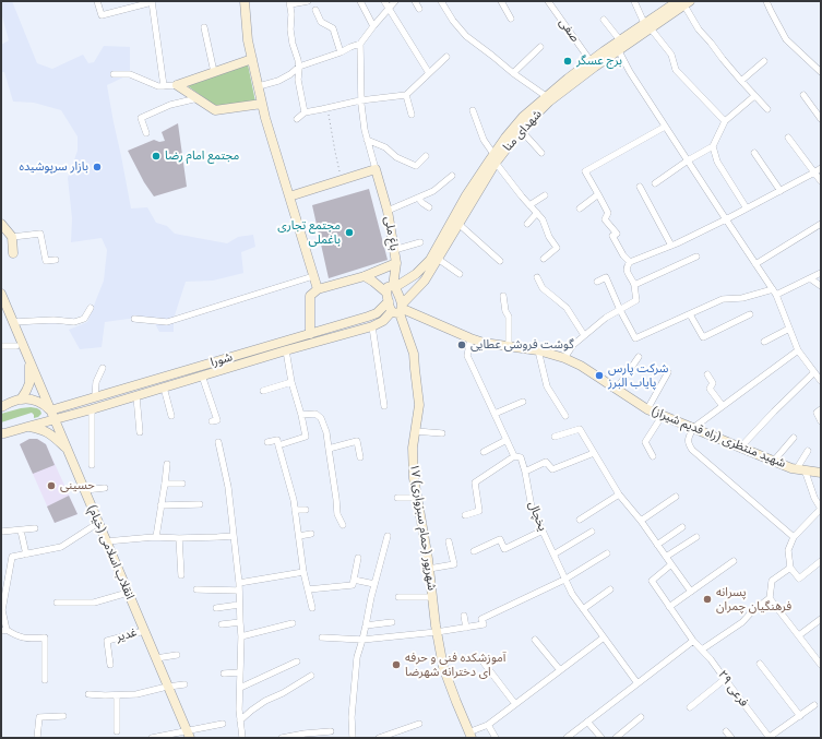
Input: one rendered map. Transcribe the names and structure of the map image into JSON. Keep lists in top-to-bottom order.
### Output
{
  "streets": {
    "street": [
      "صفی",
      "شهدای منا",
      "باغ ملی",
      "شورا",
      "شهید منتظری (راه قدیم شیراز)",
      "یخچال",
      "۱۷ شهریور (حمام سبزواری)",
      "انقلاب اسلامی (خیام)",
      "غدیر",
      "فرعی ۲۹"
    ]
  },
  "crossings": [
    ["صفی", "شهدای منا"],
    ["شهدای منا", "شورا"],
    ["شهدای منا", "شهید منتظری (راه قدیم شیراز)"],
    ["شهدای منا", "۱۷ شهریور (حمام سبزواری)"],
    ["شورا", "شهید منتظری (راه قدیم شیراز)"],
    ["شورا", "۱۷ شهریور (حمام سبزواری)"],
    ["شورا", "انقلاب اسلامی (خیام)"],
    ["شهید منتظری (راه قدیم شیراز)", "یخچال"],
    ["شهید منتظری (راه قدیم شیراز)", "۱۷ شهریور (حمام سبزواری)"],
    ["انقلاب اسلامی (خیام)", "غدیر"]
  ],
  "places": [
    "برج عسگر",
    "مجتمع امام رضا",
    "بازار سرپوشیده",
    "مجتمع تجاری باغملی",
    "گوشت فروشی عطایی",
    "شرکت پارس پایاب البرز",
    "حسینی",
    "پسرانه فرهنگیان چمران",
    "آموزشکده فنی و حرفه ای دخترانه شهرضا"
  ]
}
